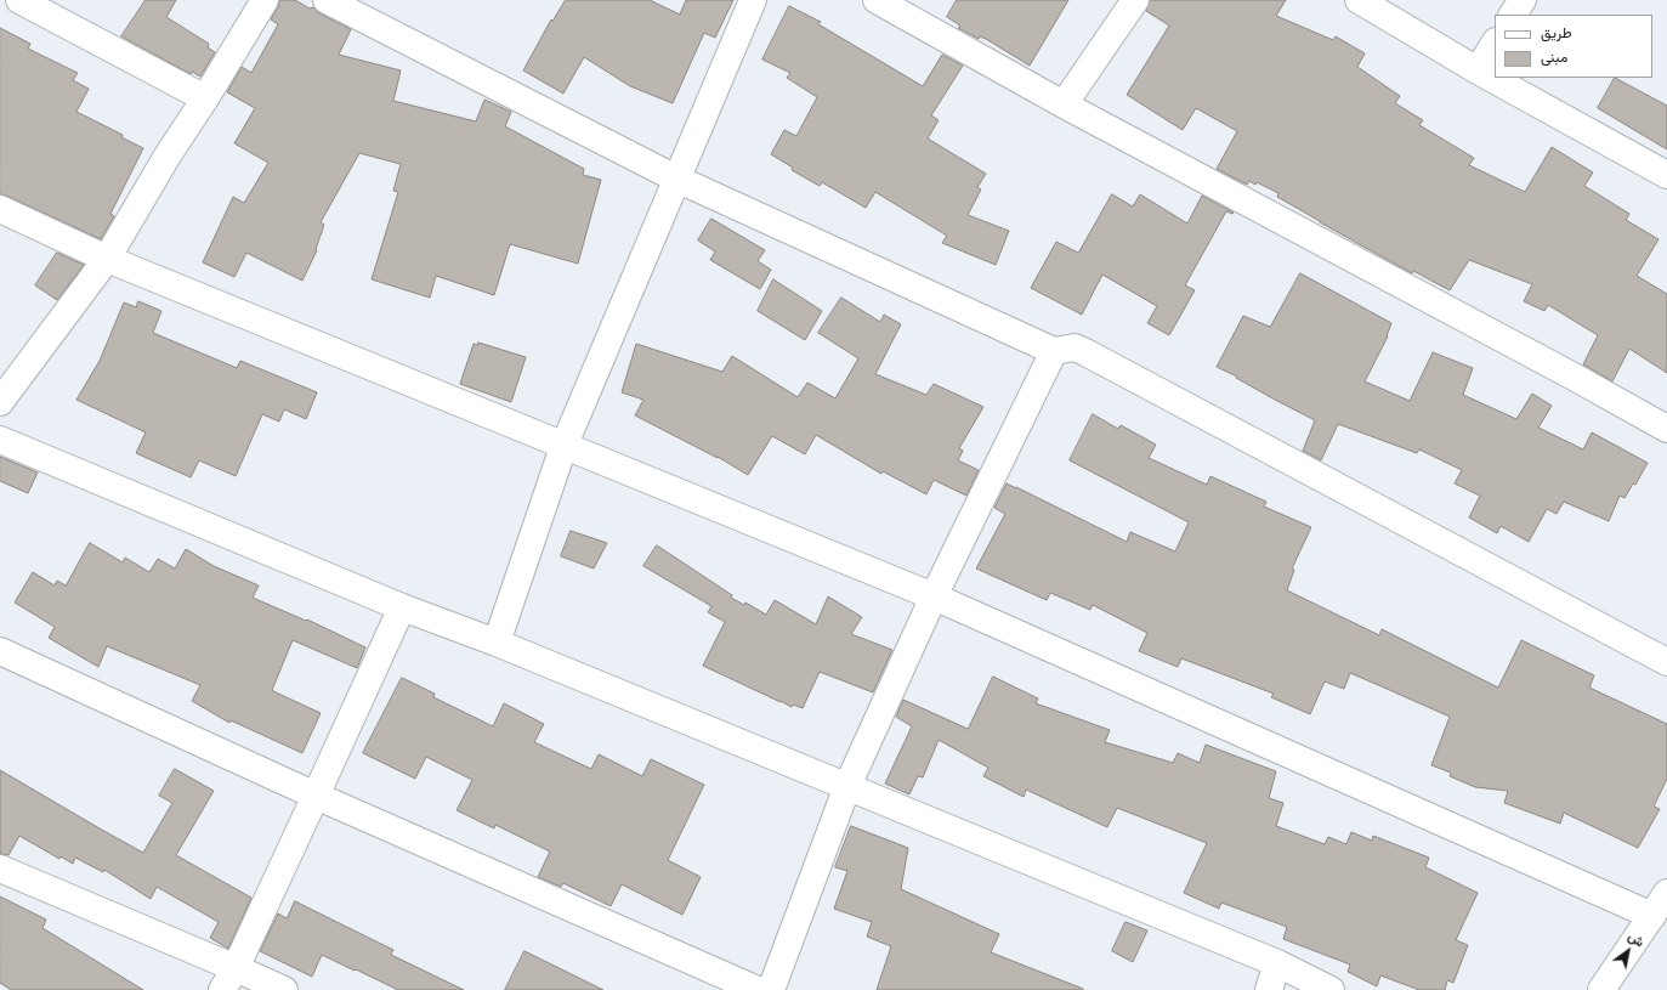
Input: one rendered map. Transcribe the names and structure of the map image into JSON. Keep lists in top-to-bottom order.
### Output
{
  "legend": ["طريق", "مبنى"],
  "north": "top right"
}
